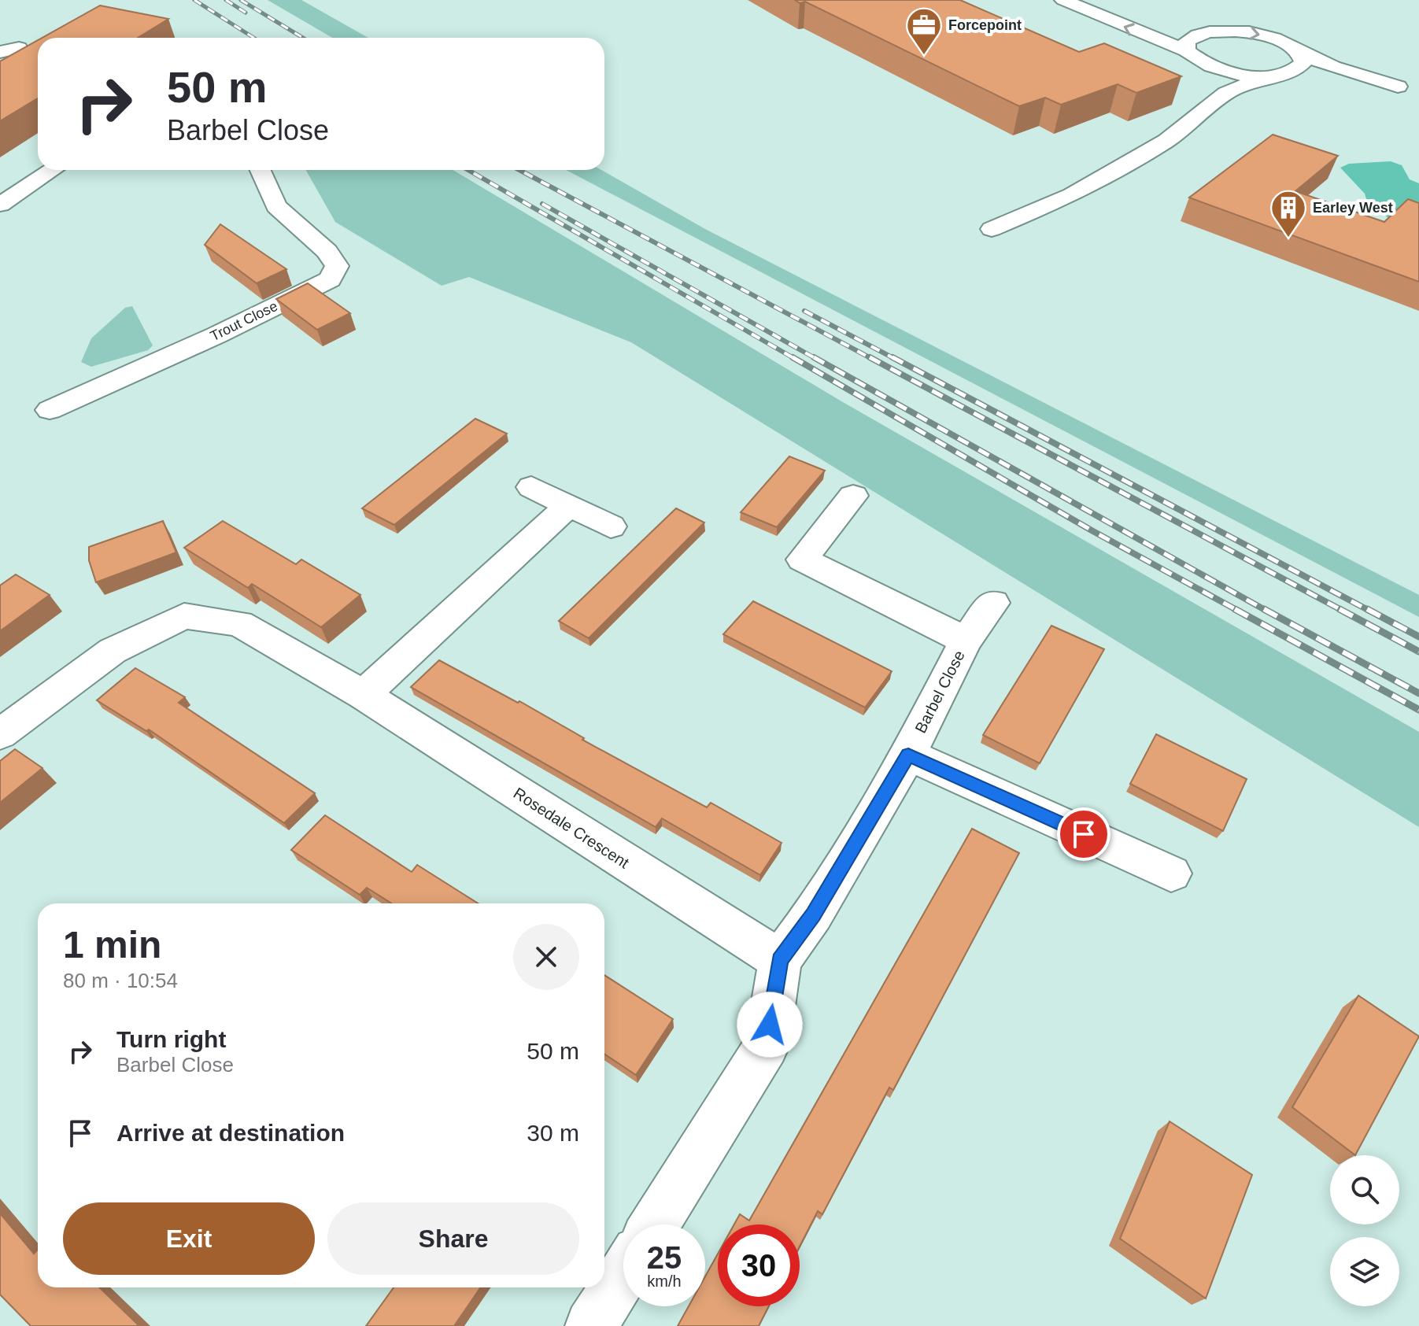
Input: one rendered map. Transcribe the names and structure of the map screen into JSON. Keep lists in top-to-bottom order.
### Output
{
  "streets": {
    "street": ["Trout Close", "Barbel Close", "Rosedale Crescent"]
  },
  "places": {
    "office": ["Forcepoint"],
    "building": ["Earley West"]
  },
  "page": {
    "turn": ["50 m", "Barbel Close"],
    "heading": ["1 min", "80 m · 10:54"],
    "list": [
      {
        "name": "Turn right",
        "note": "Barbel Close",
        "value": "50 m"
      },
      {
        "name": "Arrive at destination",
        "value": "30 m"
      }
    ],
    "buttons": ["Exit", "Share"],
    "speed": "25 km/h",
    "limit": "30"
  }
}
